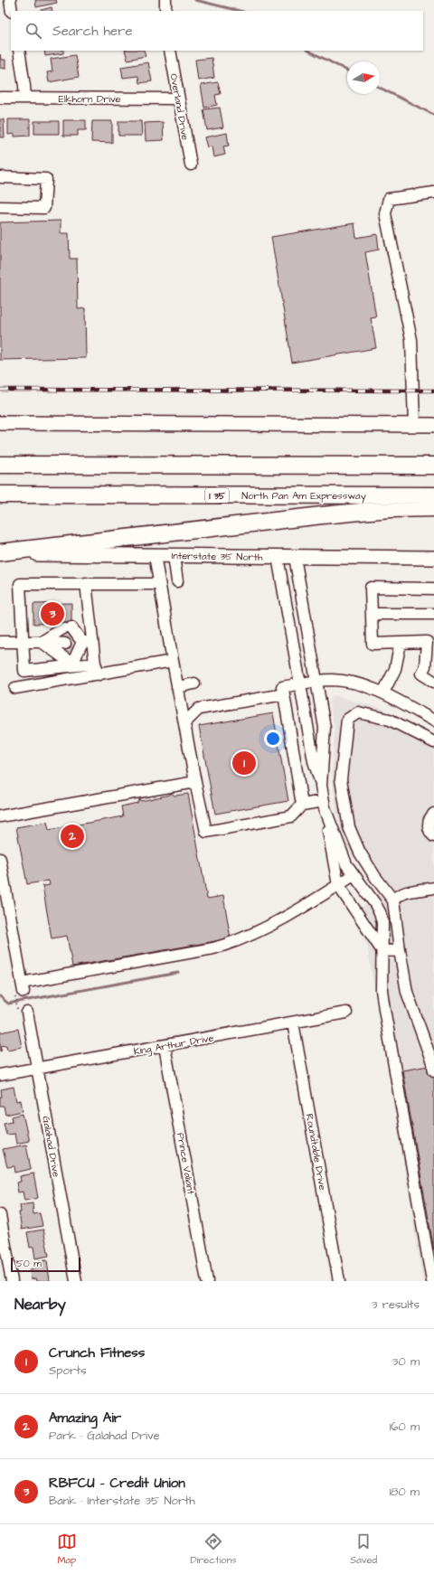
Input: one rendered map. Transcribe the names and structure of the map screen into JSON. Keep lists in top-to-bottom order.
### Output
{
  "streets": {
    "highway": ["I 35", "North Pan Am Expressway"],
    "main road": ["Interstate 35 North"],
    "street": [
      "Elkhorn Drive",
      "Overland Drive",
      "King Arthur Drive",
      "Galahad Drive",
      "Roundtable Drive",
      "Prince Valiant"
    ]
  },
  "crossings": [
    ["Elkhorn Drive", "Overland Drive"],
    ["King Arthur Drive", "Galahad Drive"],
    ["King Arthur Drive", "Roundtable Drive"],
    ["King Arthur Drive", "Prince Valiant"]
  ],
  "scale_bar": "50 m",
  "north": "right",
  "page": {
    "search": "Search here",
    "pins": ["3", "1", "2"],
    "scale": "50 m",
    "heading": ["Nearby", "3 results"],
    "list": [
      {
        "mark": "1",
        "name": "Crunch Fitness",
        "note": "Sports",
        "value": "30 m"
      },
      {
        "mark": "2",
        "name": "Amazing Air",
        "note": "Park · Galahad Drive",
        "value": "160 m"
      },
      {
        "mark": "3",
        "name": "RBFCU - Credit Union",
        "note": "Bank · Interstate 35 North",
        "value": "180 m"
      }
    ],
    "nav": ["Map", "Directions", "Saved"]
  }
}
